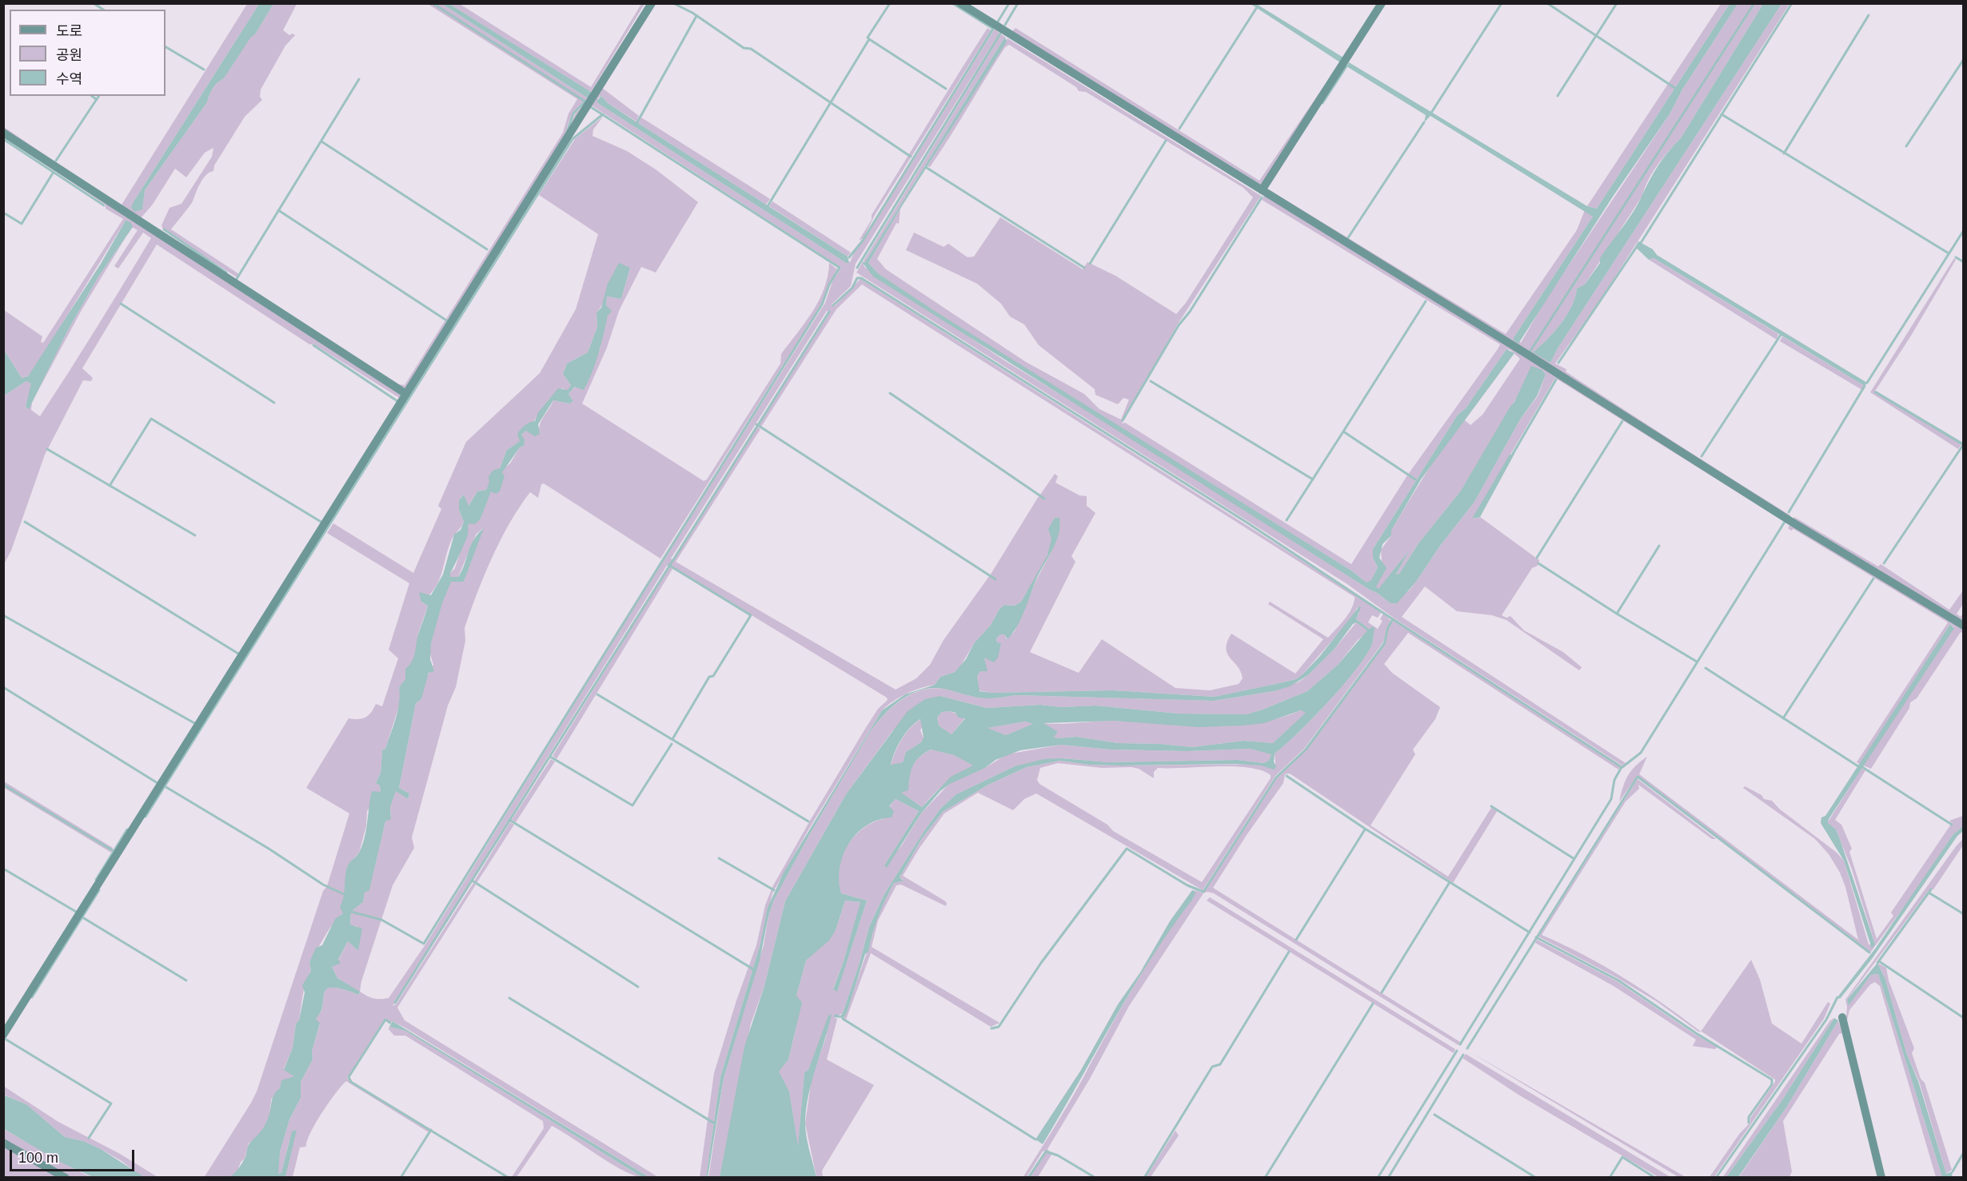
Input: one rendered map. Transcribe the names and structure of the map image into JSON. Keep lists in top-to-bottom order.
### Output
{
  "legend": ["도로", "공원", "수역"],
  "scale_bar": "100 m"
}
